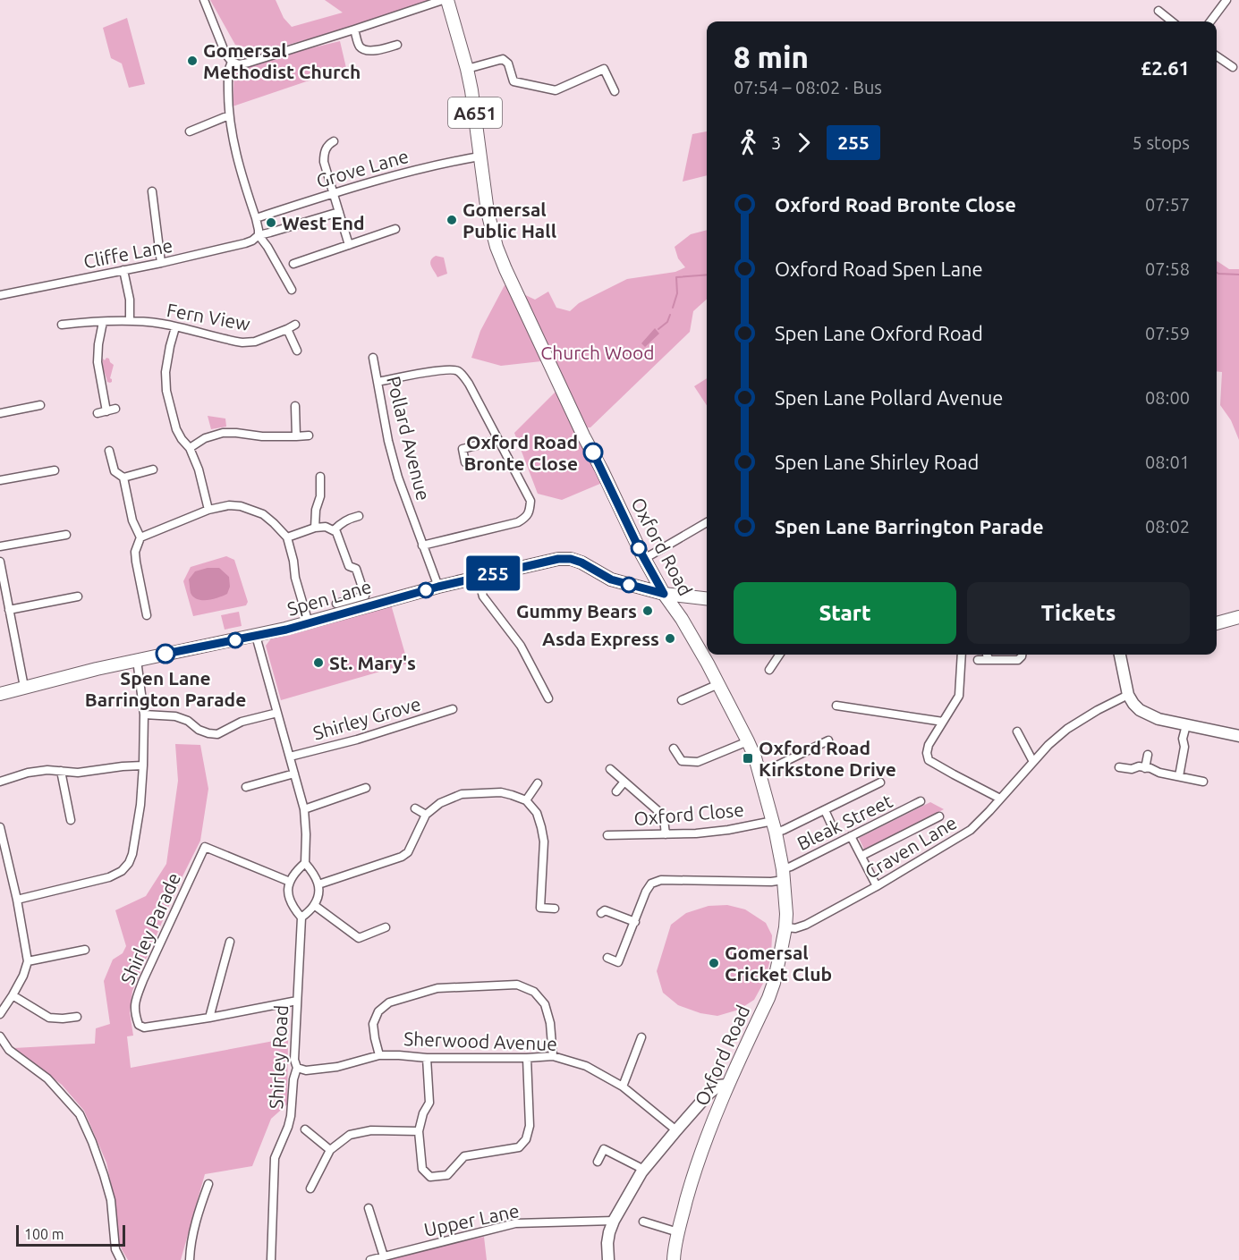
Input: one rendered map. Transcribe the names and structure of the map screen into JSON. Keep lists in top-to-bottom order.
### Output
{
  "streets": {
    "main road": ["A651", "Oxford Road", "Spen Lane"],
    "street": [
      "Grove Lane",
      "Cliffe Lane",
      "Fern View",
      "Pollard Avenue",
      "Shirley Grove",
      "Oxford Close",
      "Bleak Street",
      "Craven Lane",
      "Shirley Parade",
      "Sherwood Avenue",
      "Shirley Road",
      "Upper Lane"
    ]
  },
  "crossings": [
    ["Grove Lane", "Oxford Road"],
    ["Pollard Avenue", "Spen Lane"],
    ["Oxford Road", "Spen Lane"],
    ["Oxford Road", "Oxford Close"],
    ["Oxford Road", "Bleak Street"],
    ["Oxford Road", "Craven Lane"],
    ["Shirley Parade", "Shirley Road"],
    ["Sherwood Avenue", "Shirley Road"]
  ],
  "parks": ["Church Wood"],
  "places": {
    "other": [
      "Gomersal Methodist Church",
      "Gomersal Public Hall",
      "West End",
      "Oxford Road Bronte Close",
      "Gummy Bears",
      "Asda Express",
      "Spen Lane Barrington Parade",
      "St. Mary's",
      "Gomersal Cricket Club"
    ],
    "transit": ["Oxford Road Kirkstone Drive"]
  },
  "lines": ["bus line 255"],
  "scale_bar": "100 m",
  "page": {
    "on_map": "255",
    "heading": ["8 min", "07:54 – 08:02 · Bus", "£2.61"],
    "legs": ["3", "255", "5 stops"],
    "list": [
      {
        "name": "Oxford Road Bronte Close",
        "value": "07:57"
      },
      {
        "name": "Oxford Road Spen Lane",
        "value": "07:58"
      },
      {
        "name": "Spen Lane Oxford Road",
        "value": "07:59"
      },
      {
        "name": "Spen Lane Pollard Avenue",
        "value": "08:00"
      },
      {
        "name": "Spen Lane Shirley Road",
        "value": "08:01"
      },
      {
        "name": "Spen Lane Barrington Parade",
        "value": "08:02"
      }
    ],
    "buttons": ["Start", "Tickets"],
    "scale": "100 m"
  }
}
